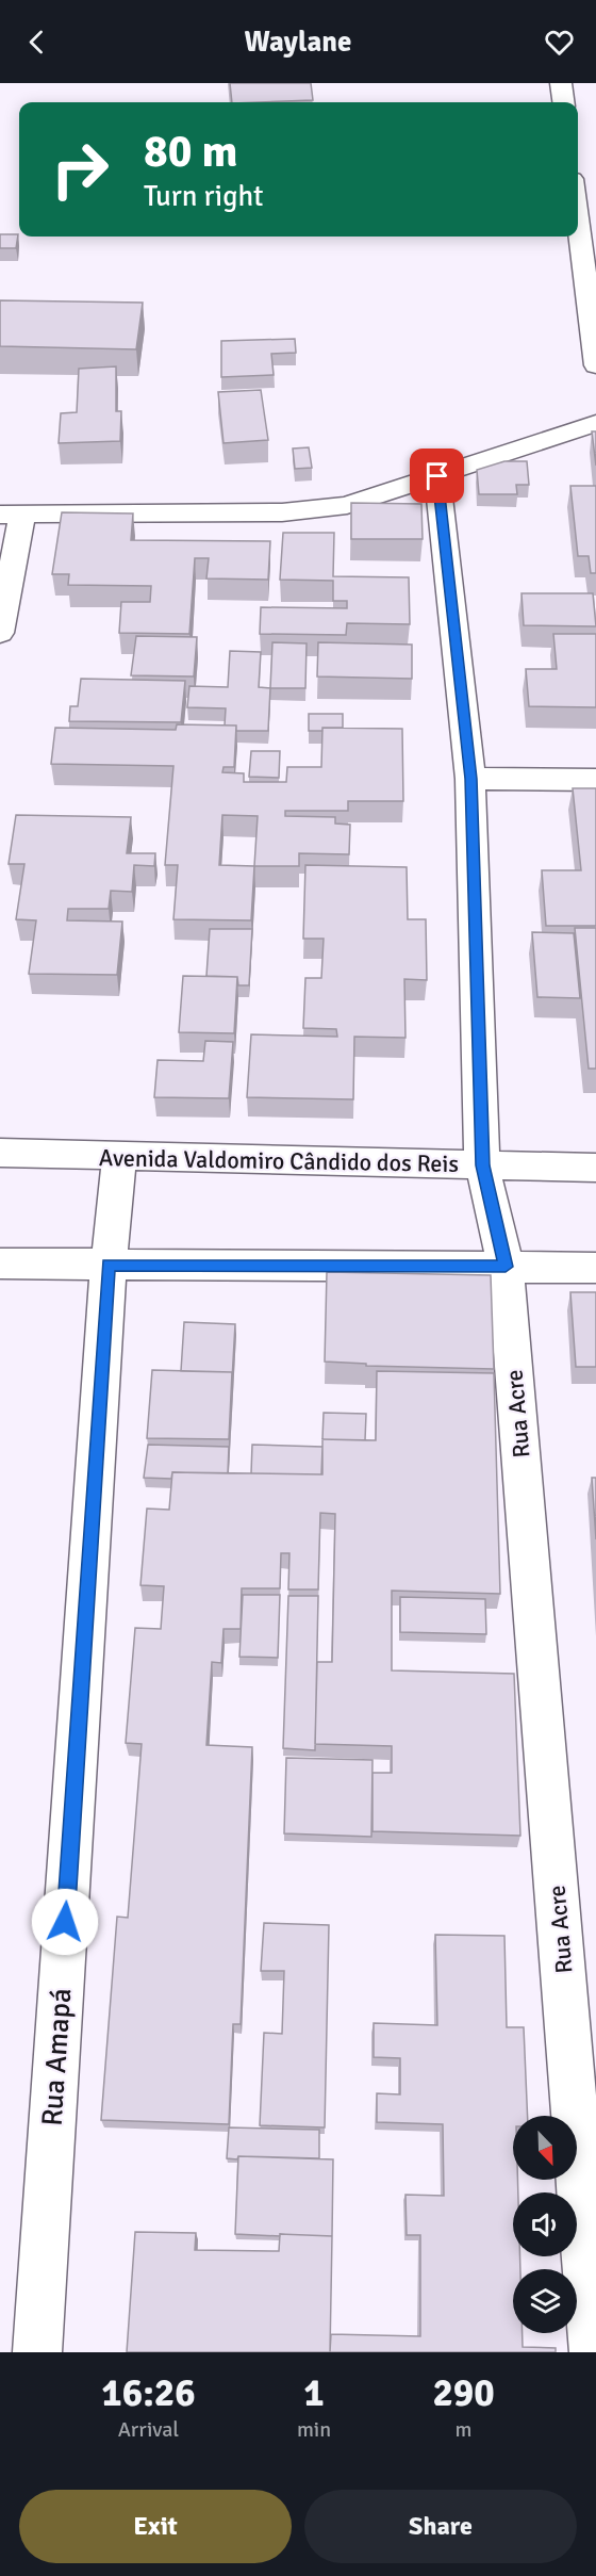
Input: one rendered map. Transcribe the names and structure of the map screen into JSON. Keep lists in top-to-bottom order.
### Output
{
  "streets": {
    "street": ["Avenida Valdomiro Cândido dos Reis", "Rua Acre", "Rua Amapá"]
  },
  "crossings": [
    ["Avenida Valdomiro Cândido dos Reis", "Rua Acre"],
    ["Avenida Valdomiro Cândido dos Reis", "Rua Amapá"]
  ],
  "north": "bottom right",
  "page": {
    "header": "Waylane",
    "turn": ["80 m", "Turn right"],
    "eta": [
      "16:26",
      "Arrival",
      "1",
      "min",
      "290",
      "m"
    ],
    "buttons": ["Exit", "Share"]
  }
}
